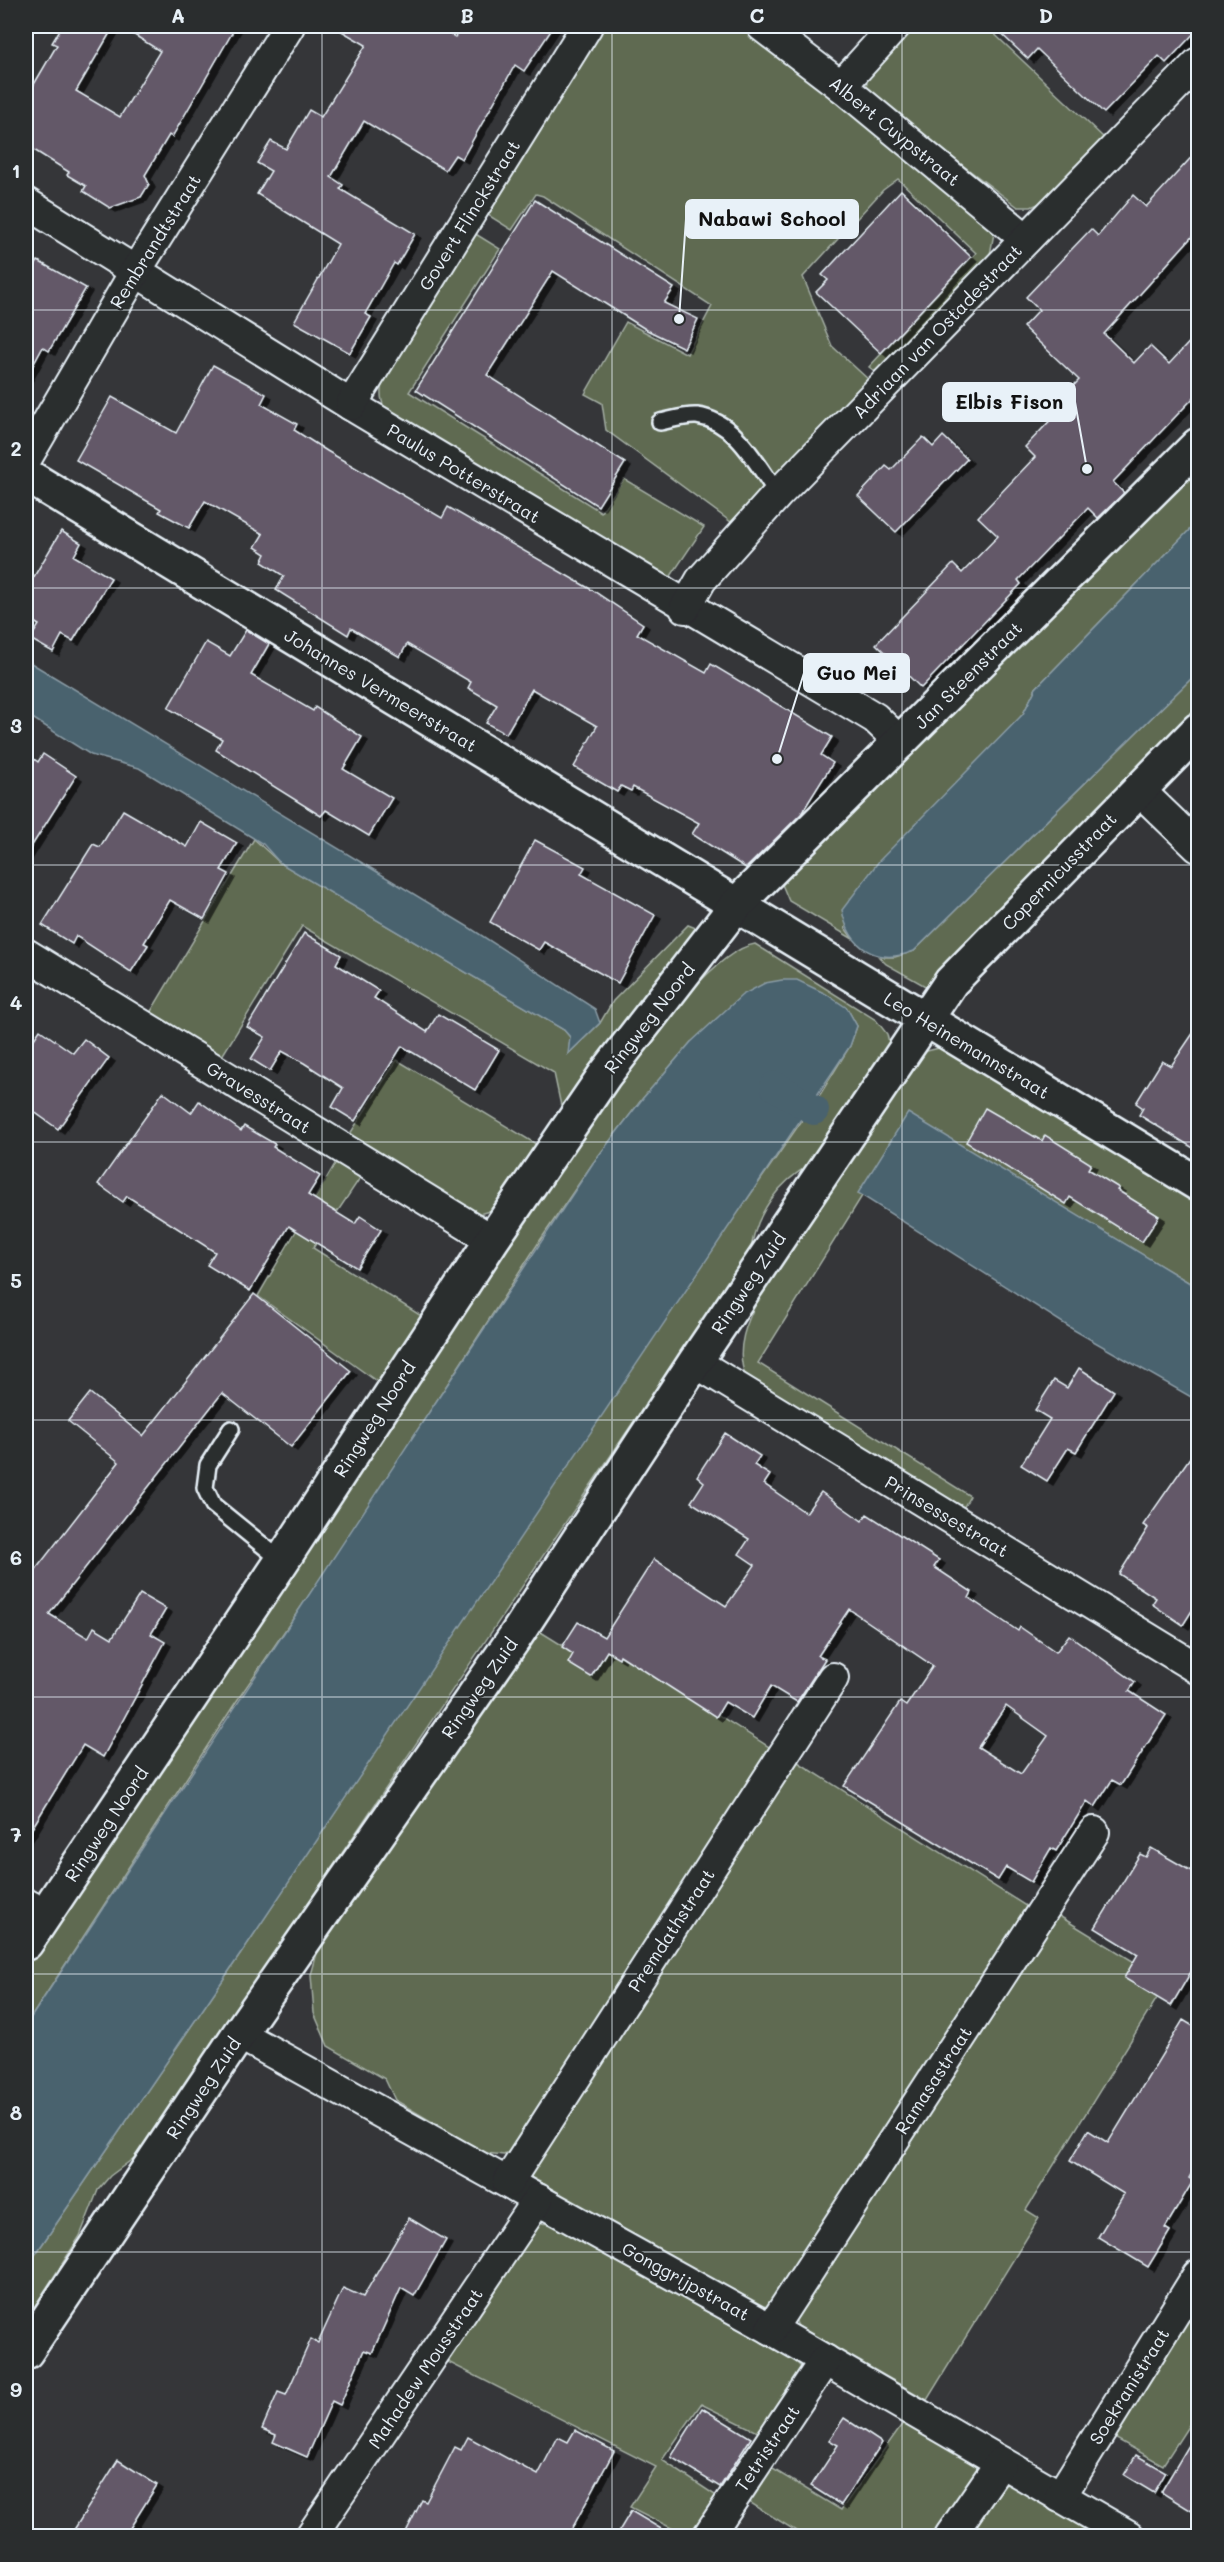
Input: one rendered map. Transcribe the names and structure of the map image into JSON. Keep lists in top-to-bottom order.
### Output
{
  "streets": {
    "street": [
      "Albert Cuypstraat",
      "Govert Flinckstraat",
      "Rembrandtstraat",
      "Adriaan van Ostadestraat",
      "Paulus Potterstraat",
      "Jan Steenstraat",
      "Johannes Vermeerstraat",
      "Copernicusstraat",
      "Ringweg Noord",
      "Leo Heinemannstraat",
      "Gravesstraat",
      "Ringweg Zuid",
      "Prinsessestraat",
      "Premdathstraat",
      "Ramasastraat",
      "Gonggrijpstraat",
      "Mahadew Mousstraat",
      "Soekranistraat",
      "Tetristraat"
    ]
  },
  "crossings": [
    ["Albert Cuypstraat", "Adriaan van Ostadestraat"],
    ["Govert Flinckstraat", "Paulus Potterstraat"],
    ["Rembrandtstraat", "Paulus Potterstraat"],
    ["Adriaan van Ostadestraat", "Paulus Potterstraat"],
    ["Paulus Potterstraat", "Jan Steenstraat"],
    ["Jan Steenstraat", "Johannes Vermeerstraat"],
    ["Jan Steenstraat", "Ringweg Noord"],
    ["Jan Steenstraat", "Leo Heinemannstraat"],
    ["Johannes Vermeerstraat", "Ringweg Noord"],
    ["Johannes Vermeerstraat", "Leo Heinemannstraat"],
    ["Copernicusstraat", "Leo Heinemannstraat"],
    ["Copernicusstraat", "Ringweg Zuid"],
    ["Ringweg Noord", "Leo Heinemannstraat"],
    ["Ringweg Noord", "Gravesstraat"],
    ["Leo Heinemannstraat", "Ringweg Zuid"],
    ["Ringweg Zuid", "Prinsessestraat"],
    ["Ringweg Zuid", "Gonggrijpstraat"],
    ["Premdathstraat", "Gonggrijpstraat"],
    ["Ramasastraat", "Gonggrijpstraat"],
    ["Gonggrijpstraat", "Mahadew Mousstraat"],
    ["Gonggrijpstraat", "Soekranistraat"],
    ["Gonggrijpstraat", "Tetristraat"]
  ],
  "places": ["Nabawi School", "Elbis Fison", "Guo Mei"],
  "grid": {
    "columns": [
      "A",
      "B",
      "C",
      "D"
    ],
    "rows": [
      "1",
      "2",
      "3",
      "4",
      "5",
      "6",
      "7",
      "8",
      "9"
    ]
  }
}
